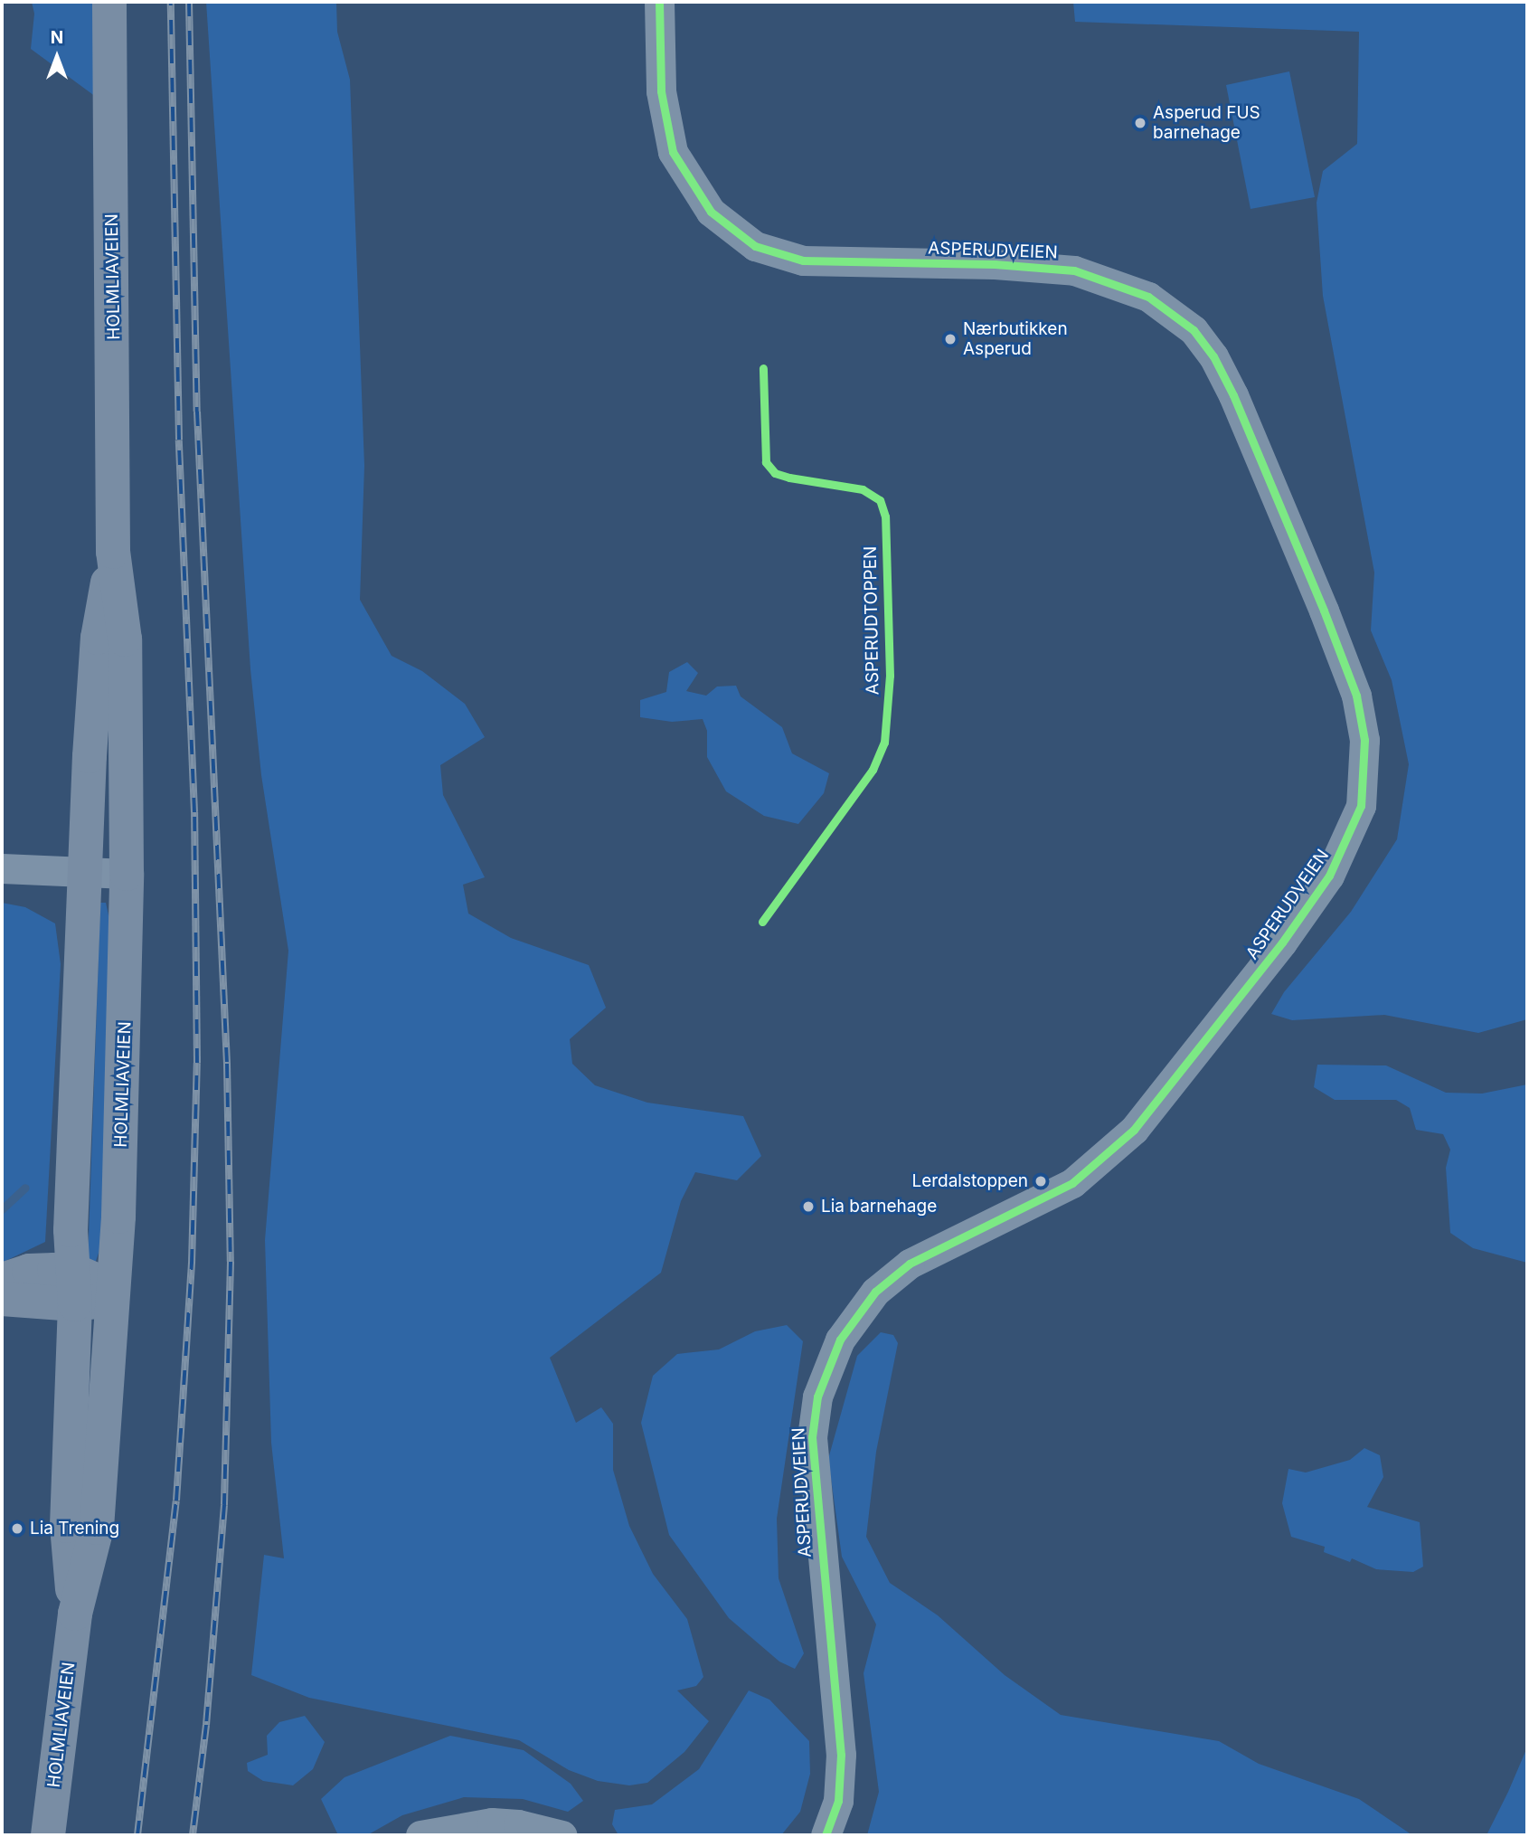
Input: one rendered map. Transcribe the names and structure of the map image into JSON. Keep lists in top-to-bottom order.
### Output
{
  "streets": {
    "street": ["ASPERUDVEIEN", "HOLMLIAVEIEN"],
    "cycle path": ["ASPERUDTOPPEN"]
  },
  "places": [
    "Asperud FUS barnehage",
    "Nærbutikken Asperud",
    "Lerdalstoppen",
    "Lia barnehage",
    "Lia Trening"
  ],
  "north": "top"
}
